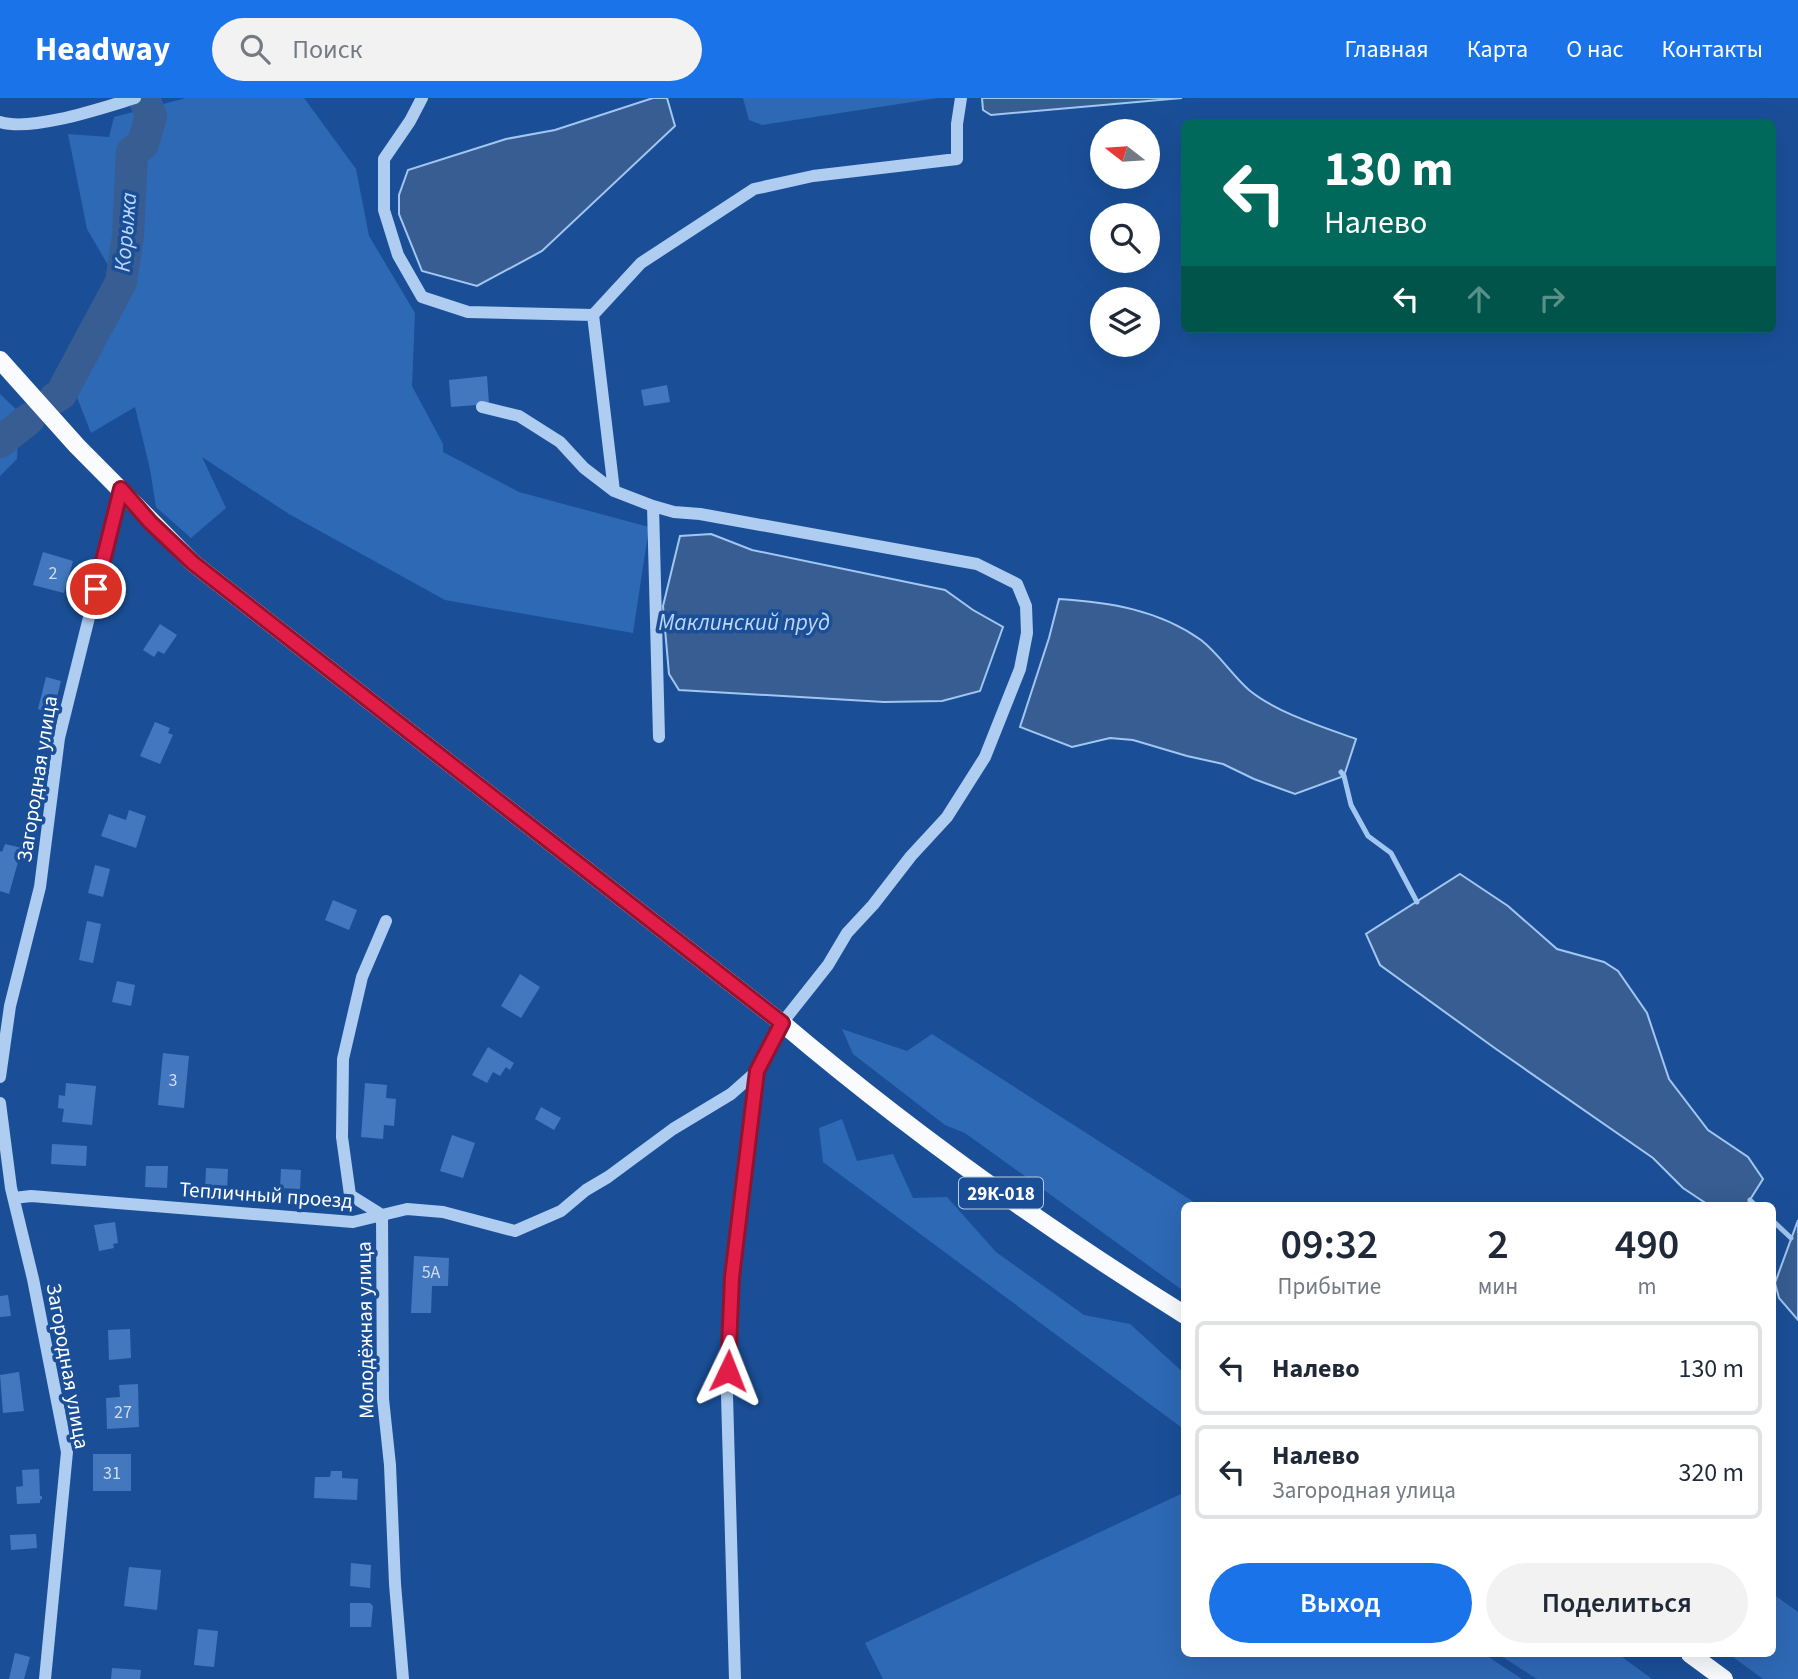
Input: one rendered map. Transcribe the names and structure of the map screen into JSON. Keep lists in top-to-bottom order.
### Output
{
  "streets": {
    "main road": ["29К-018"],
    "street": ["Загородная улица", "Тепличный проезд", "Молодёжная улица"]
  },
  "crossings": [
    ["Загородная улица", "29К-018"],
    ["Загородная улица", "Тепличный проезд"],
    ["Тепличный проезд", "Молодёжная улица"]
  ],
  "water": ["Корыжа", "Маклинский пруд"],
  "house_numbers": [
    "2",
    "3",
    "5А",
    "27",
    "31"
  ],
  "north": "left",
  "page": {
    "header": "Headway",
    "search": "Поиск",
    "nav": [
      "Главная",
      "Карта",
      "О нас",
      "Контакты"
    ],
    "turn": ["130 m", "Налево"],
    "eta": [
      "09:32",
      "Прибытие",
      "2",
      "мин",
      "490",
      "m"
    ],
    "list": [
      {
        "name": "Налево",
        "value": "130 m"
      },
      {
        "name": "Налево",
        "note": "Загородная улица",
        "value": "320 m"
      }
    ],
    "buttons": ["Выход", "Поделиться"]
  }
}
